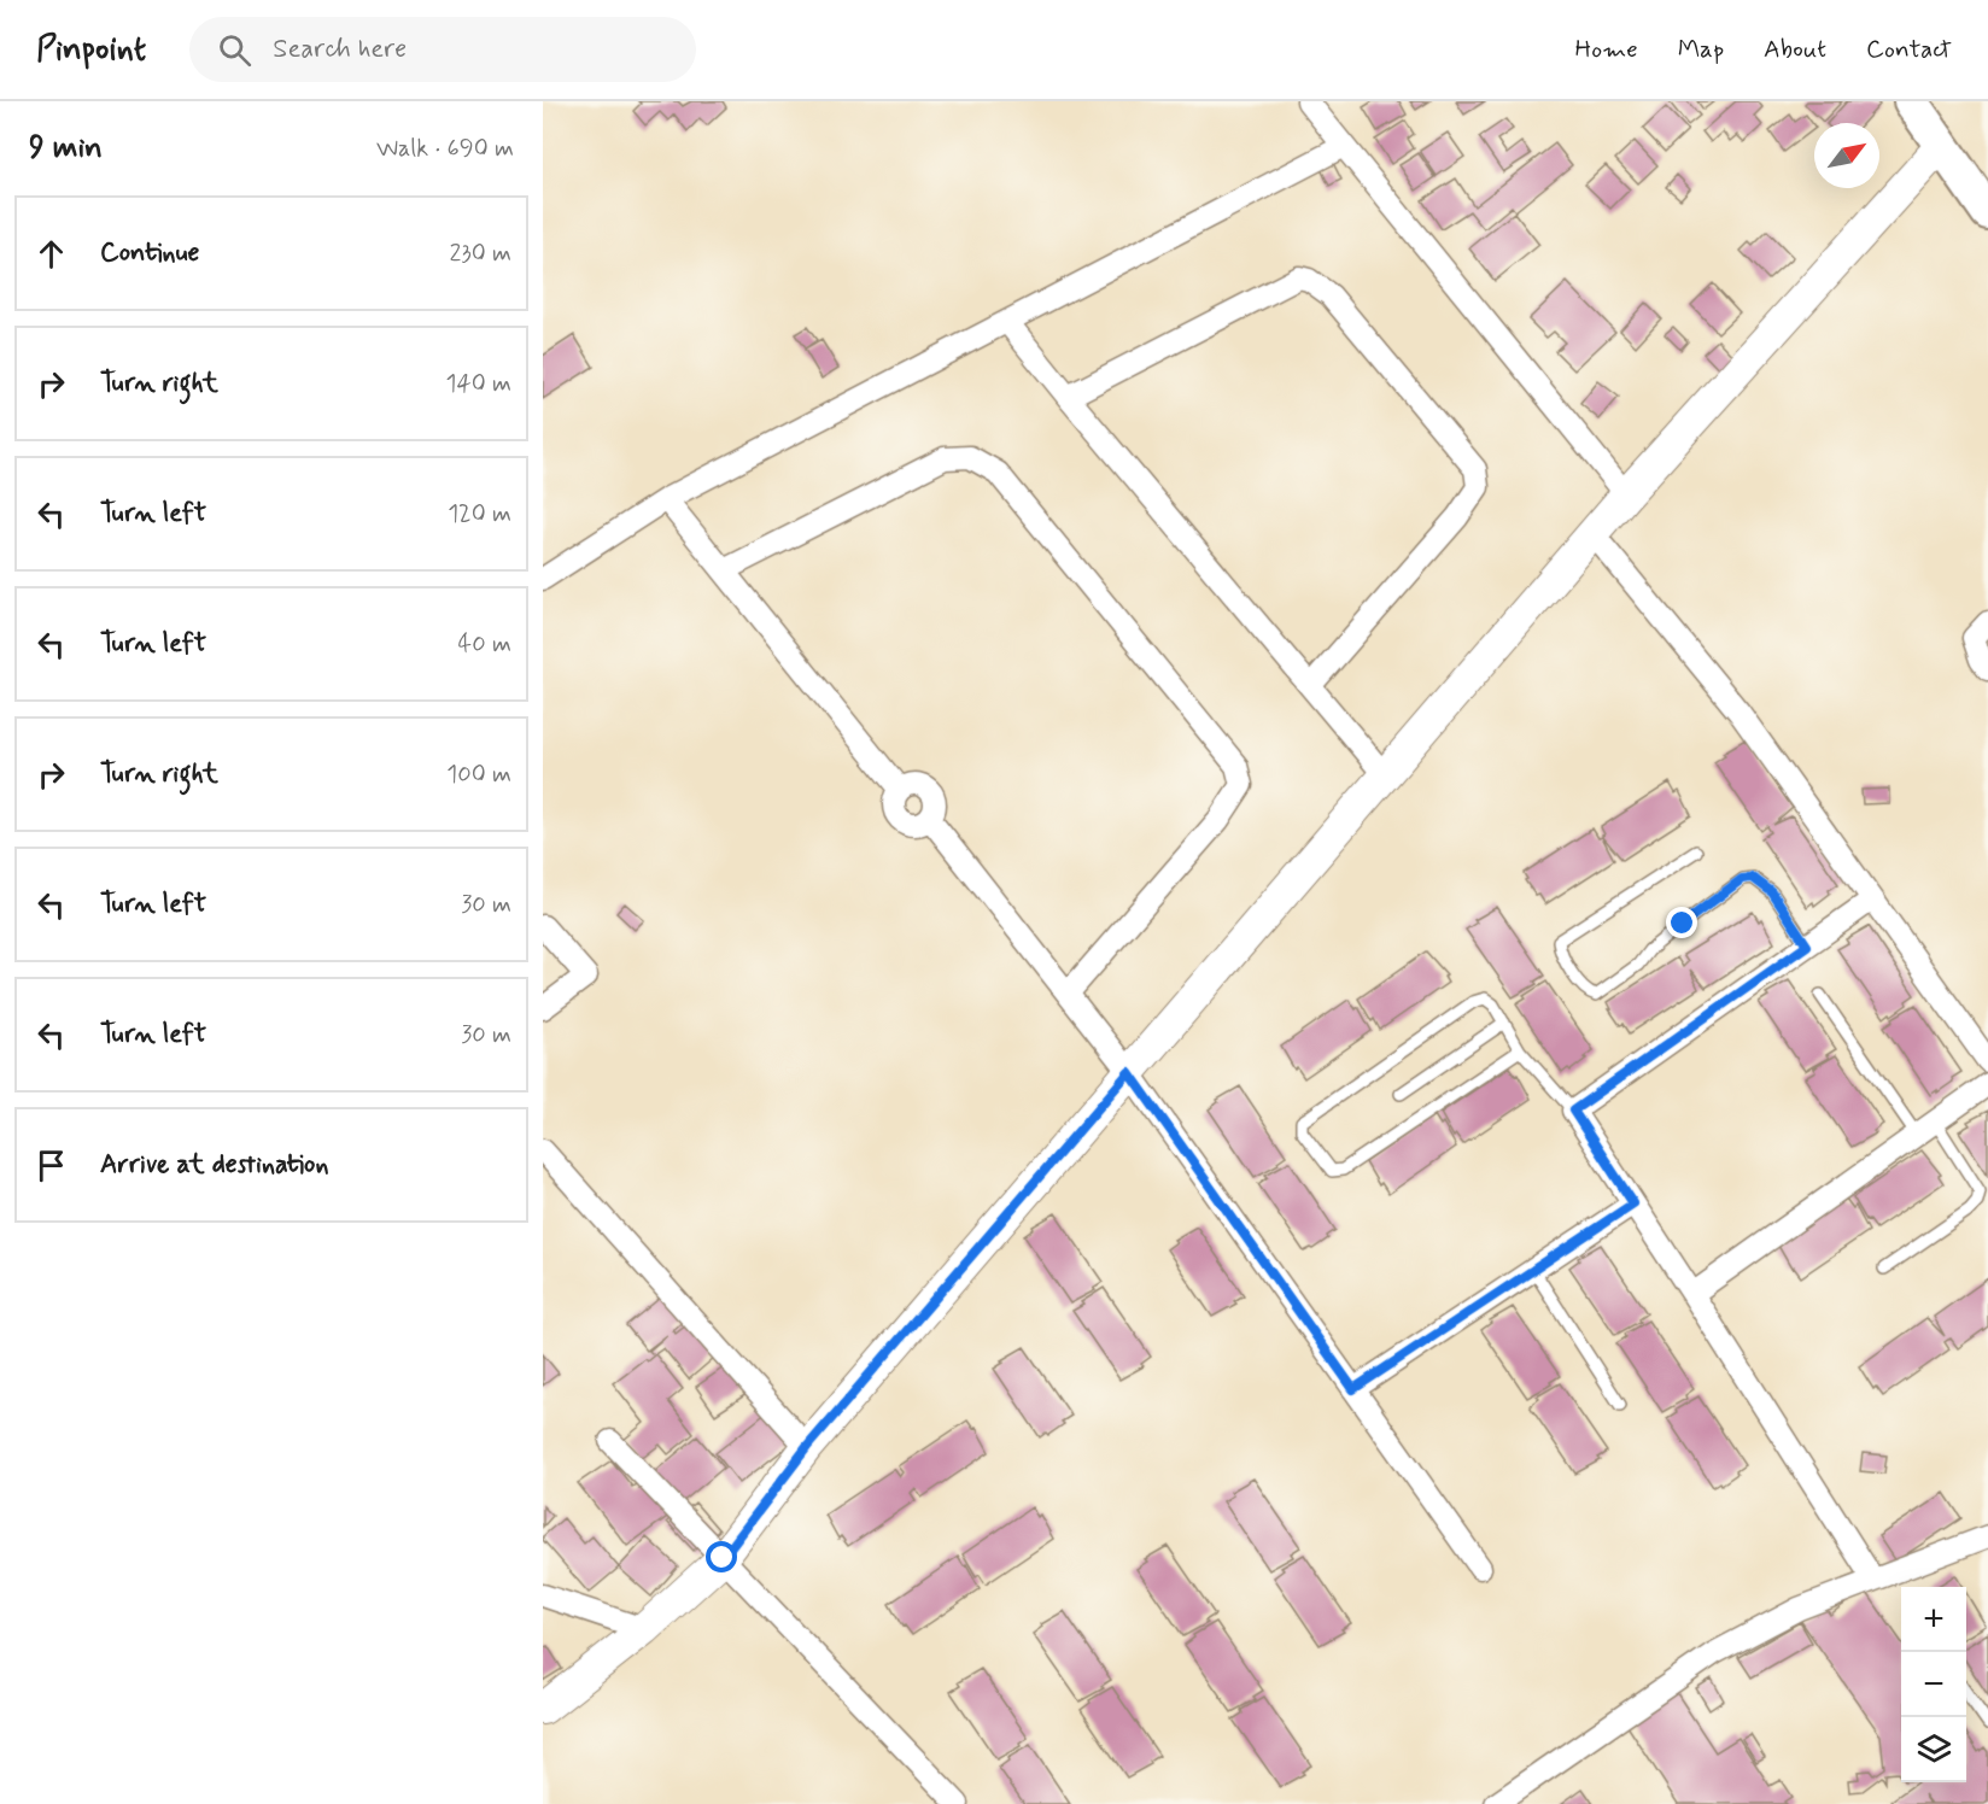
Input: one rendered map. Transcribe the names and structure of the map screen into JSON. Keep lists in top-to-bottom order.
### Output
{
  "north": "top right",
  "page": {
    "header": "Pinpoint",
    "search": "Search here",
    "nav": [
      "Home",
      "Map",
      "About",
      "Contact"
    ],
    "heading": ["9 min", "Walk · 690 m"],
    "list": [
      ["Continue", "230 m"],
      ["Turn right", "140 m"],
      ["Turn left", "120 m"],
      ["Turn left", "40 m"],
      ["Turn right", "100 m"],
      ["Turn left", "30 m"],
      ["Turn left", "30 m"],
      "Arrive at destination"
    ],
    "map_buttons": ["+", "−"]
  }
}
